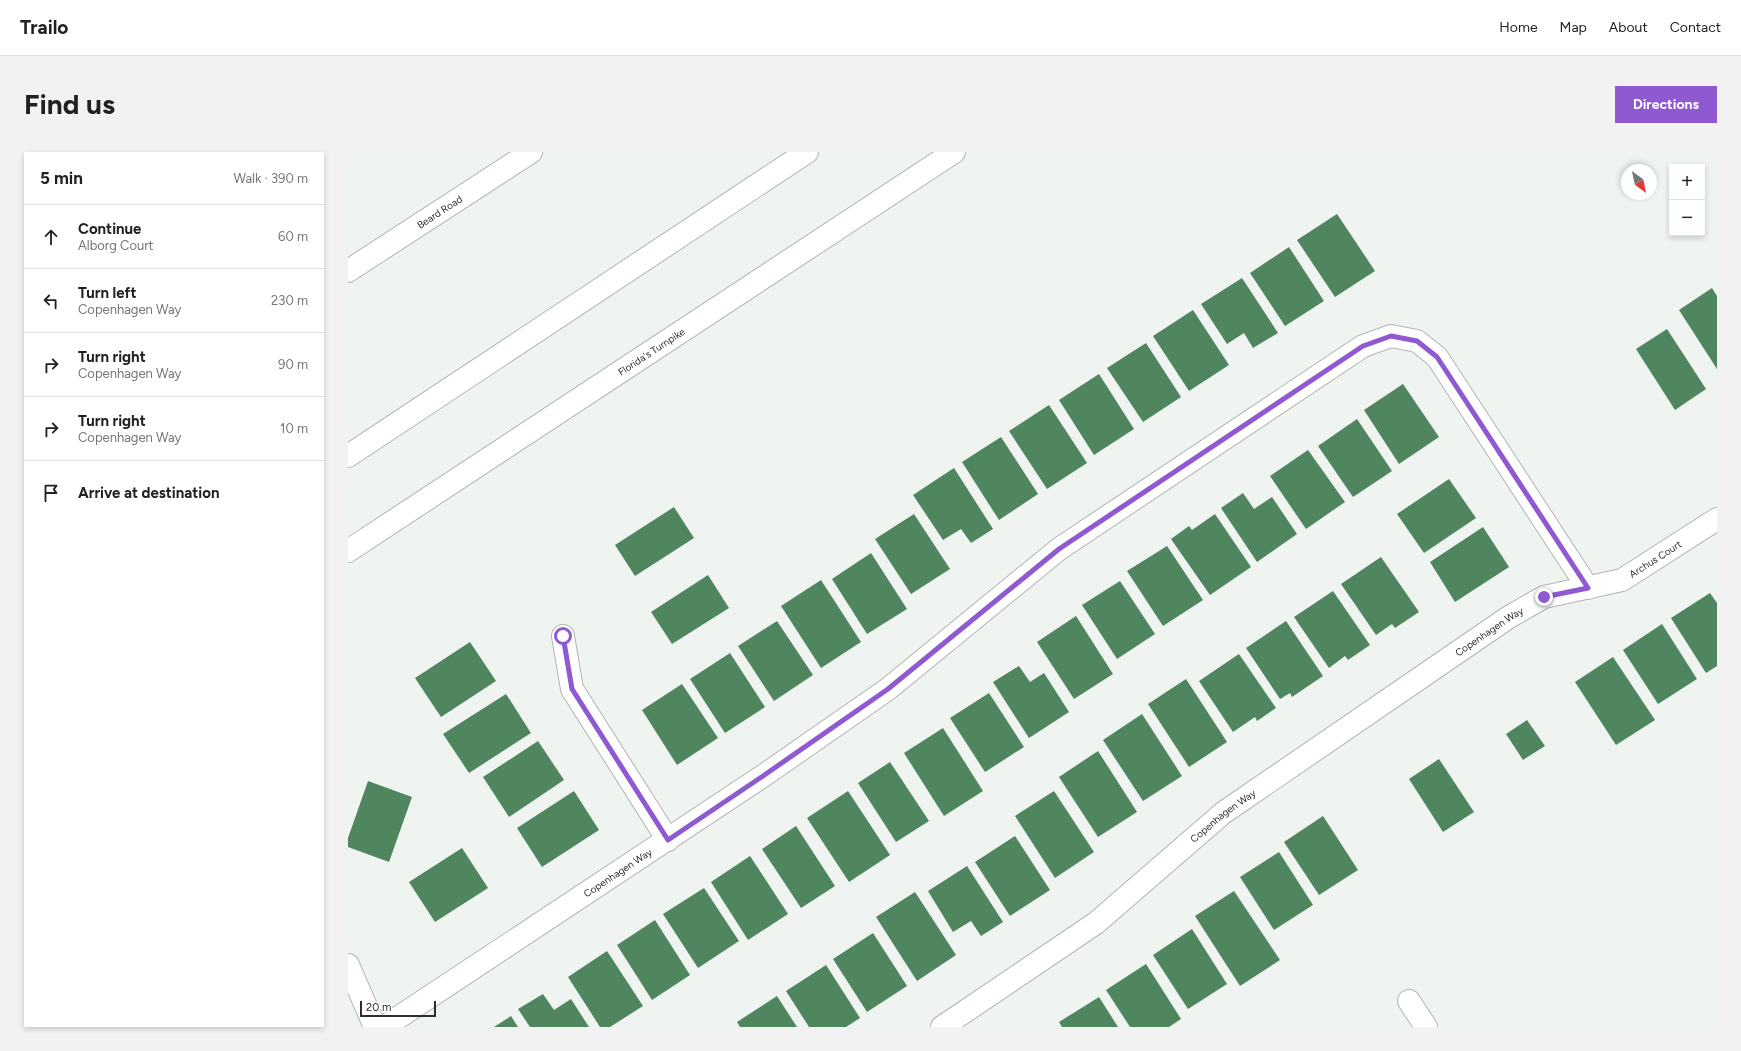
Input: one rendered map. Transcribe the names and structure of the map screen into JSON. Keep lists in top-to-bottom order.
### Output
{
  "streets": {
    "main road": [
      "Beard Road",
      "Florida's Turnpike",
      "Archus Court",
      "Copenhagen Way"
    ]
  },
  "crossings": [
    ["Archus Court", "Copenhagen Way"]
  ],
  "scale_bar": "20 m",
  "north": "bottom right",
  "page": {
    "header": "Trailo",
    "nav": [
      "Home",
      "Map",
      "About",
      "Contact"
    ],
    "buttons": "Directions",
    "title": "Find us",
    "heading": ["5 min", "Walk · 390 m"],
    "map_buttons": ["+", "−"],
    "list": [
      ["Continue", "Alborg Court", "60 m"],
      ["Turn left", "Copenhagen Way", "230 m"],
      ["Turn right", "Copenhagen Way", "90 m"],
      ["Turn right", "Copenhagen Way", "10 m"],
      "Arrive at destination"
    ],
    "scale": "20 m"
  }
}
